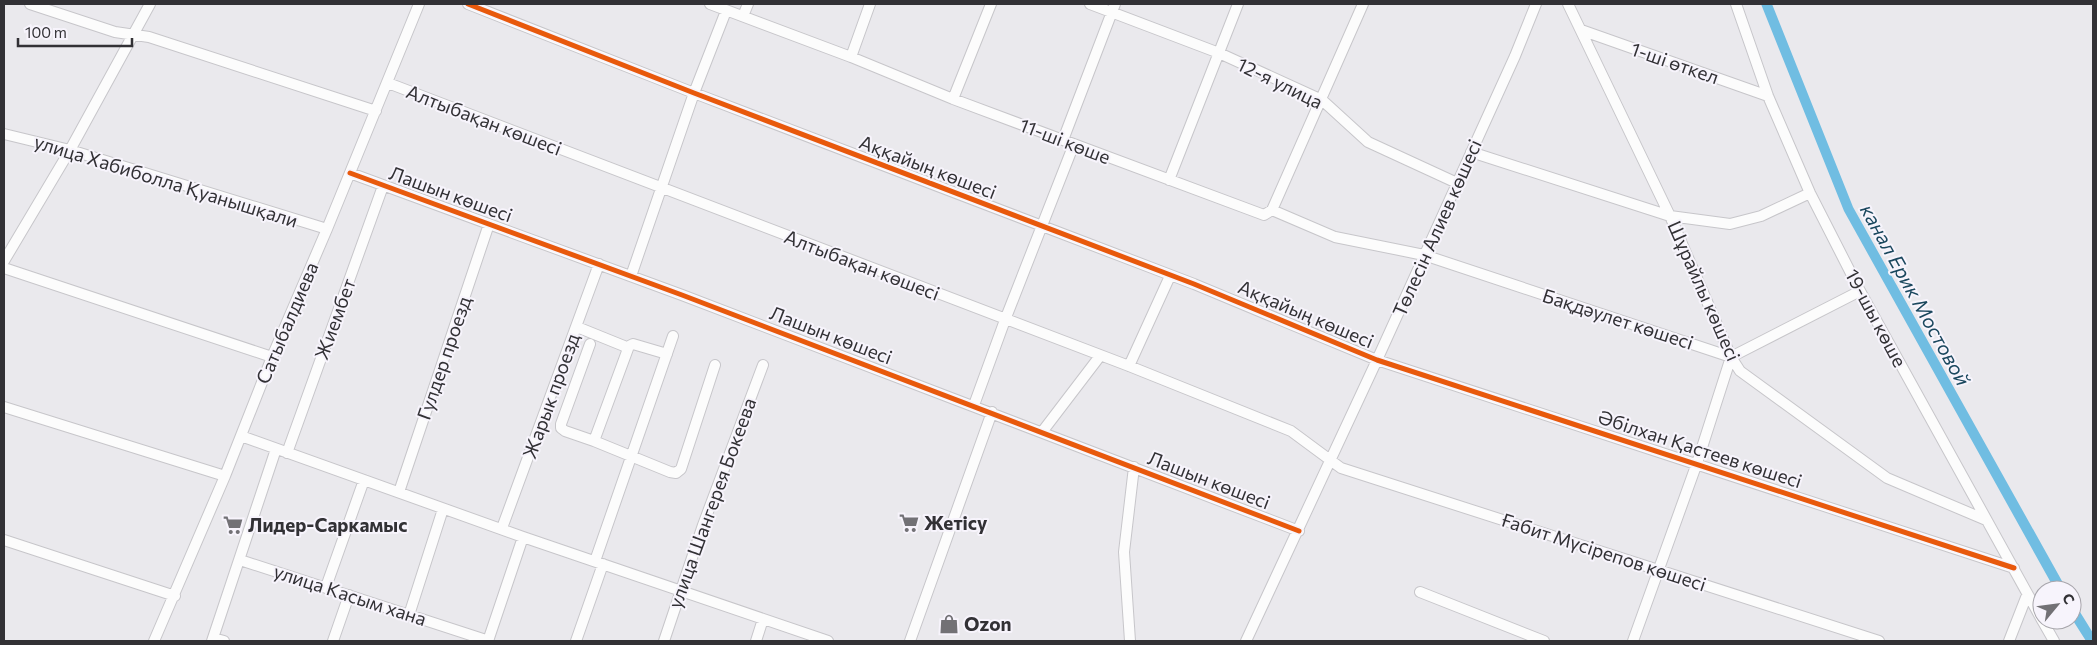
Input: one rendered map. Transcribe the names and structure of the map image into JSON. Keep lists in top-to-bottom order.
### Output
{
  "streets": {
    "street": [
      "1-шi өткел",
      "12-я улица",
      "Алтыбақан көшесі",
      "11-ші көше",
      "Аққайың көшесі",
      "улица Хабиболла Қуанышқали",
      "Лашын көшесі",
      "Төлесін Алиев көшесі",
      "Шұрайлы көшесі",
      "19-шы көше",
      "Жиембет",
      "Бақдәулет көшесi",
      "Сатыбалдиева",
      "Гулдер проезд",
      "Жарык проезд",
      "Әбілхан Қастеев көшесi",
      "улица Шангерея Бокеева",
      "Ғабит Мүсірепов көшесi",
      "улица Касым хана"
    ]
  },
  "crossings": [
    ["1-шi өткел", "Шұрайлы көшесі"],
    ["1-шi өткел", "19-шы көше"],
    ["12-я улица", "Төлесін Алиев көшесі"],
    ["Алтыбақан көшесі", "Төлесін Алиев көшесі"],
    ["Алтыбақан көшесі", "Сатыбалдиева"],
    ["Алтыбақан көшесі", "Ғабит Мүсірепов көшесi"],
    ["11-ші көше", "Төлесін Алиев көшесі"],
    ["11-ші көше", "Бақдәулет көшесi"],
    ["Аққайың көшесі", "Төлесін Алиев көшесі"],
    ["Аққайың көшесі", "Әбілхан Қастеев көшесi"],
    ["улица Хабиболла Қуанышқали", "Сатыбалдиева"],
    ["Лашын көшесі", "Төлесін Алиев көшесі"],
    ["Лашын көшесі", "Жиембет"],
    ["Лашын көшесі", "Сатыбалдиева"],
    ["Лашын көшесі", "Гулдер проезд"],
    ["Лашын көшесі", "Жарык проезд"],
    ["Төлесін Алиев көшесі", "Бақдәулет көшесi"],
    ["Төлесін Алиев көшесі", "Әбілхан Қастеев көшесi"],
    ["Төлесін Алиев көшесі", "Ғабит Мүсірепов көшесi"],
    ["Шұрайлы көшесі", "19-шы көше"],
    ["Шұрайлы көшесі", "Бақдәулет көшесi"],
    ["19-шы көше", "Әбілхан Қастеев көшесi"]
  ],
  "water": ["канал Ерик Мостовой"],
  "places": {
    "supermarket": ["Жетісу", "Лидер-Саркамыс"],
    "shop": ["Ozon"]
  },
  "scale_bar": "100 m",
  "north": "top right"
}
